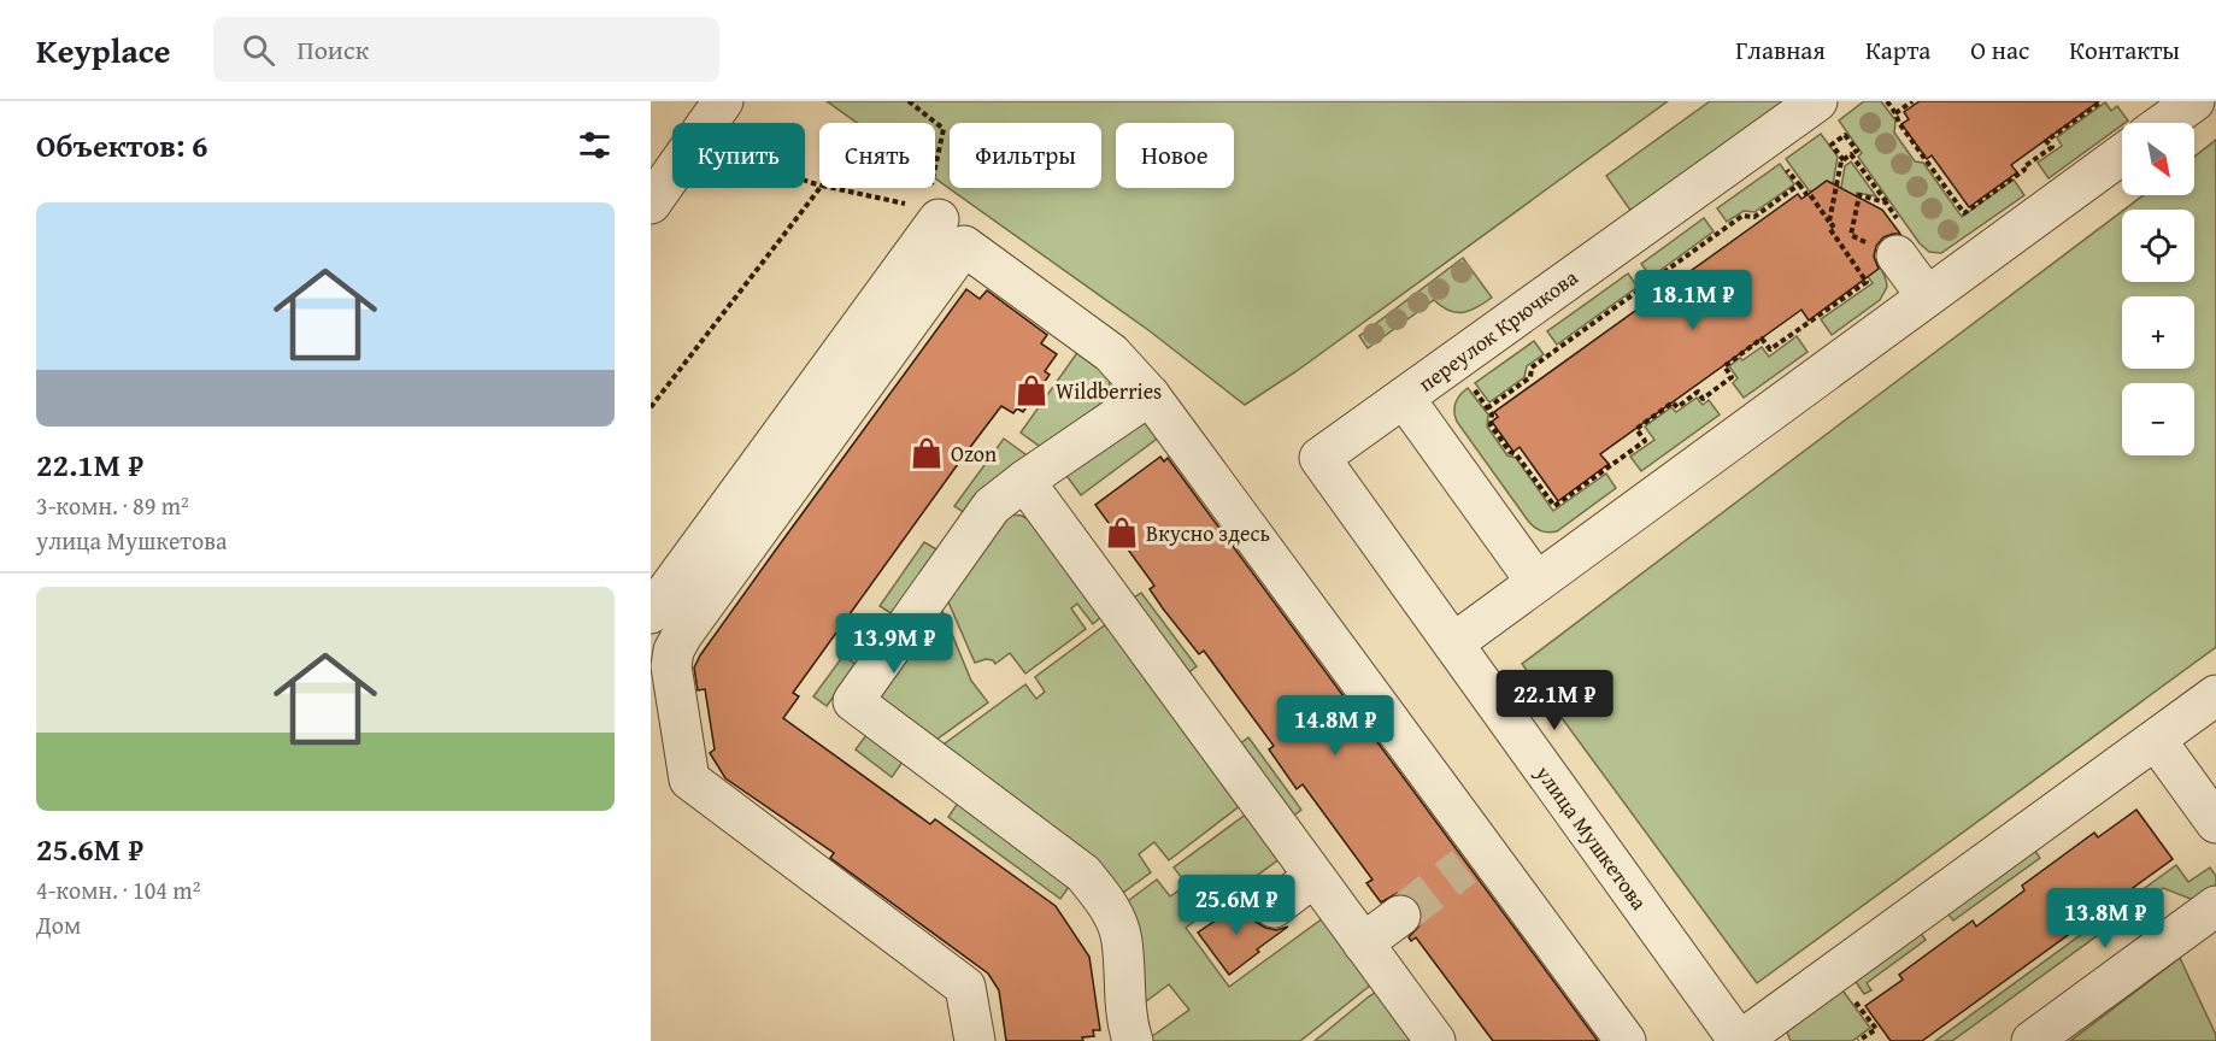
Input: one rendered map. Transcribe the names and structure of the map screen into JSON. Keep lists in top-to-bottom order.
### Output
{
  "streets": {
    "street": ["переулок Крючкова", "улица Мушкетова"]
  },
  "crossings": [
    ["переулок Крючкова", "улица Мушкетова"]
  ],
  "places": {
    "shop": ["Wildberries", "Ozon", "Вкусно здесь"]
  },
  "north": "bottom right",
  "page": {
    "header": "Keyplace",
    "search": "Поиск",
    "nav": [
      "Главная",
      "Карта",
      "О нас",
      "Контакты"
    ],
    "heading": "Объектов: 6",
    "map_buttons": ["+", "−"],
    "chip": [
      "Купить",
      "Снять",
      "Фильтры",
      "Новое"
    ],
    "list": [
      {
        "name": "22.1M ₽",
        "note": "3-комн. · 89 m² · улица Мушкетова"
      },
      {
        "name": "25.6M ₽",
        "note": "4-комн. · 104 m² · Дом"
      }
    ],
    "price": [
      "18.1M ₽",
      "13.9M ₽",
      "22.1M ₽",
      "14.8M ₽",
      "25.6M ₽",
      "13.8M ₽"
    ]
  }
}
